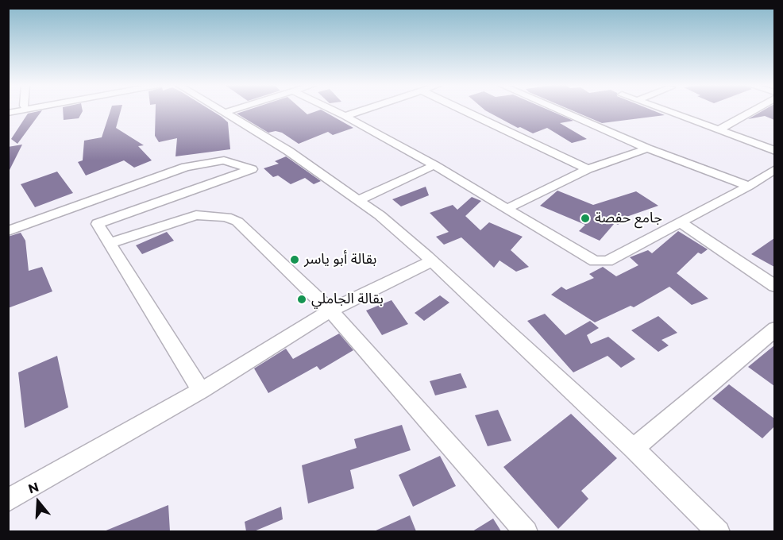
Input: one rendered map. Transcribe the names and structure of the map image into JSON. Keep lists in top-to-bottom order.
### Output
{
  "places": ["جامع حفصة", "بقالة أبو ياسر", "بقالة الجاملي"],
  "north": "top"
}
